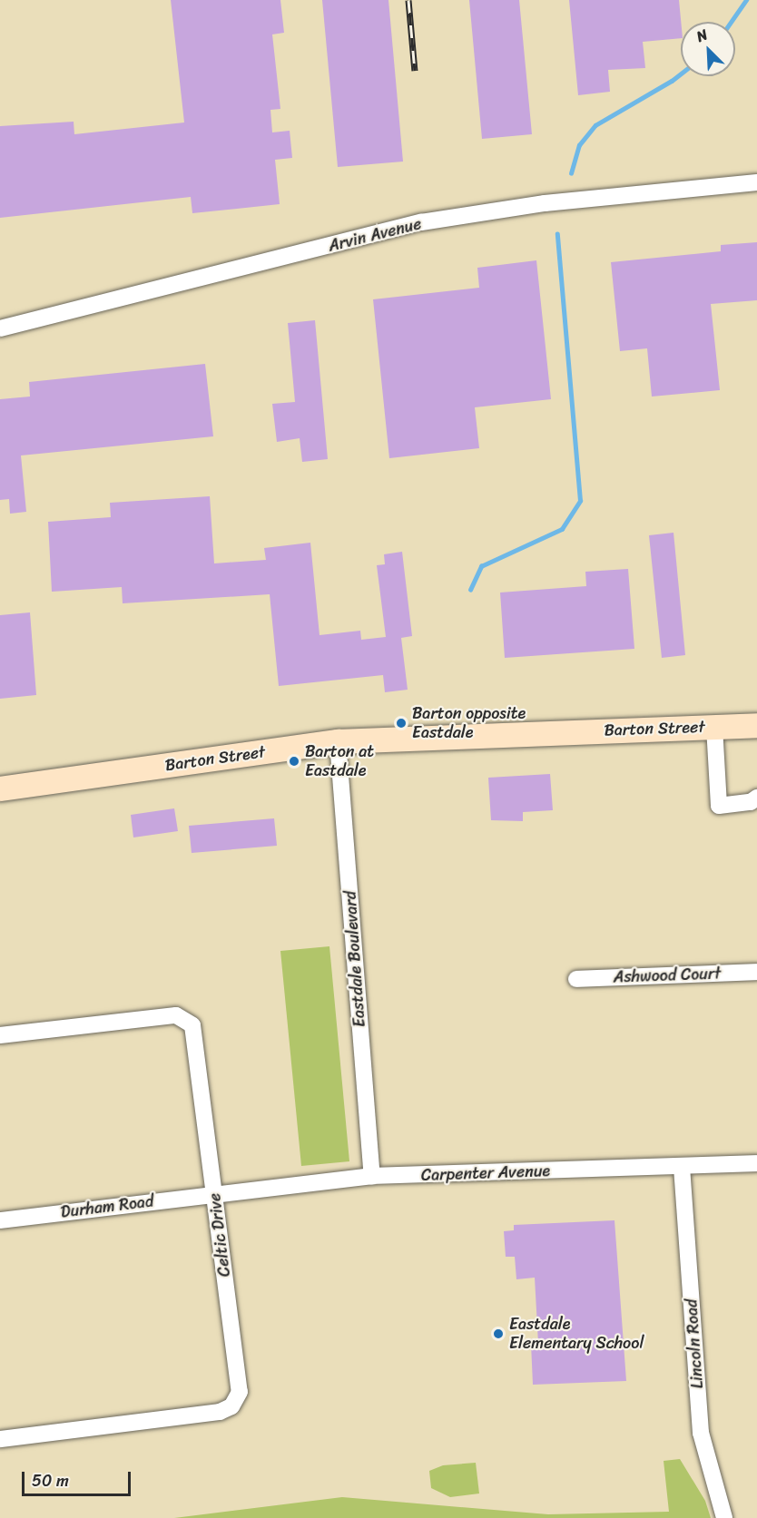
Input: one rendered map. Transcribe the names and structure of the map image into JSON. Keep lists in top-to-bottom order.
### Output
{
  "streets": {
    "main road": ["Barton Street"],
    "street": [
      "Arvin Avenue",
      "Eastdale Boulevard",
      "Ashwood Court",
      "Carpenter Avenue",
      "Durham Road",
      "Celtic Drive",
      "Lincoln Road"
    ]
  },
  "crossings": [
    ["Barton Street", "Eastdale Boulevard"],
    ["Eastdale Boulevard", "Carpenter Avenue"],
    ["Carpenter Avenue", "Durham Road"],
    ["Carpenter Avenue", "Celtic Drive"],
    ["Carpenter Avenue", "Lincoln Road"],
    ["Durham Road", "Celtic Drive"]
  ],
  "places": ["Barton opposite Eastdale", "Barton at Eastdale", "Eastdale Elementary School"],
  "scale_bar": "50 m",
  "north": "top left"
}
